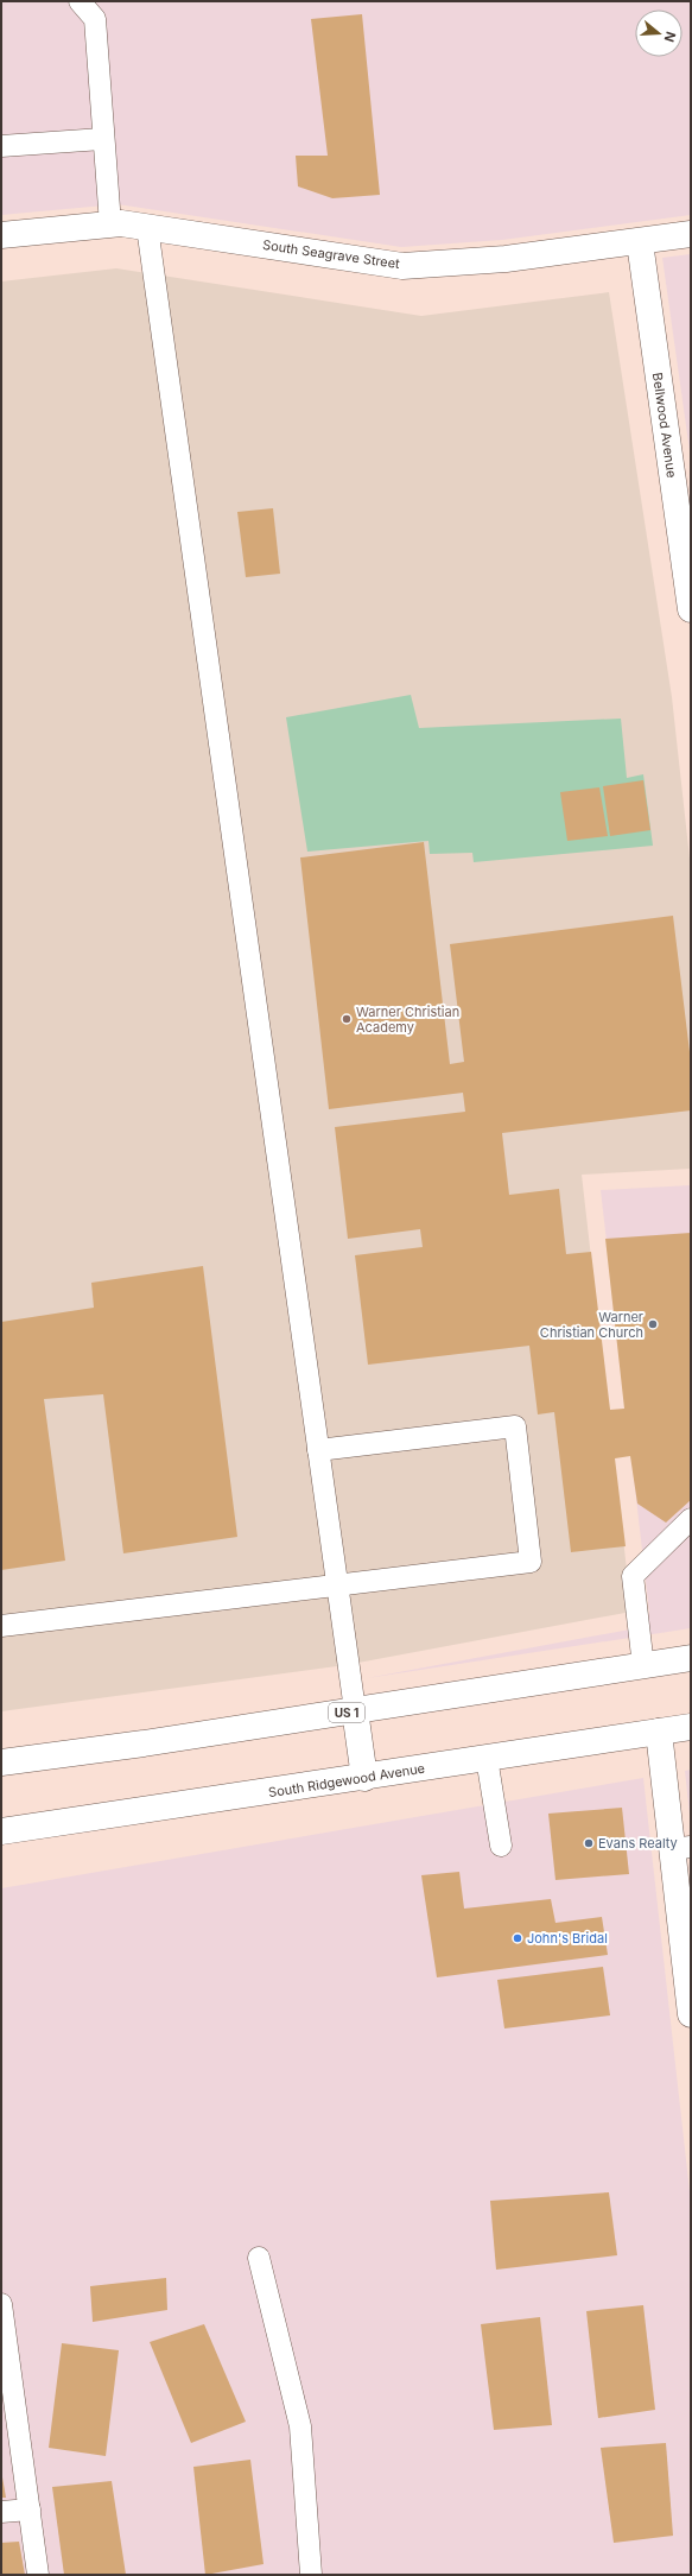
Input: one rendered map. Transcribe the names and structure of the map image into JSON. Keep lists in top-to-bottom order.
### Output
{
  "streets": {
    "street": [
      "South Seagrave Street",
      "Bellwood Avenue",
      "US 1",
      "South Ridgewood Avenue"
    ]
  },
  "crossings": [
    ["South Seagrave Street", "Bellwood Avenue"]
  ],
  "places": [
    "Warner Christian Academy",
    "Warner Christian Church",
    "Evans Realty",
    "John's Bridal"
  ],
  "north": "right"
}
